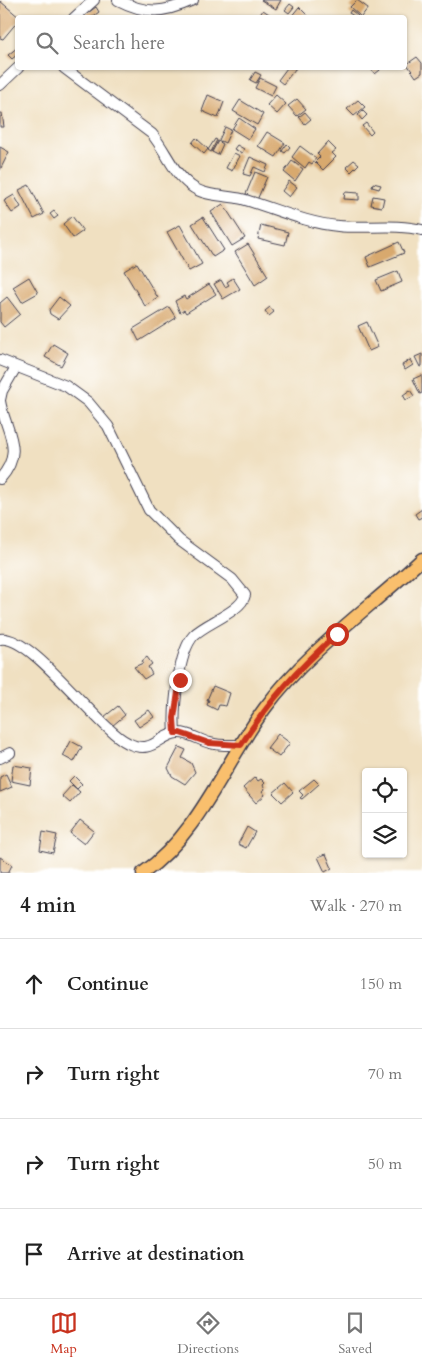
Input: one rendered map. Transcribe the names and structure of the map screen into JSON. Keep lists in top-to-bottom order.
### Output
{
  "page": {
    "search": "Search here",
    "heading": ["4 min", "Walk · 270 m"],
    "list": [
      ["Continue", "150 m"],
      ["Turn right", "70 m"],
      ["Turn right", "50 m"],
      "Arrive at destination"
    ],
    "nav": ["Map", "Directions", "Saved"]
  }
}
